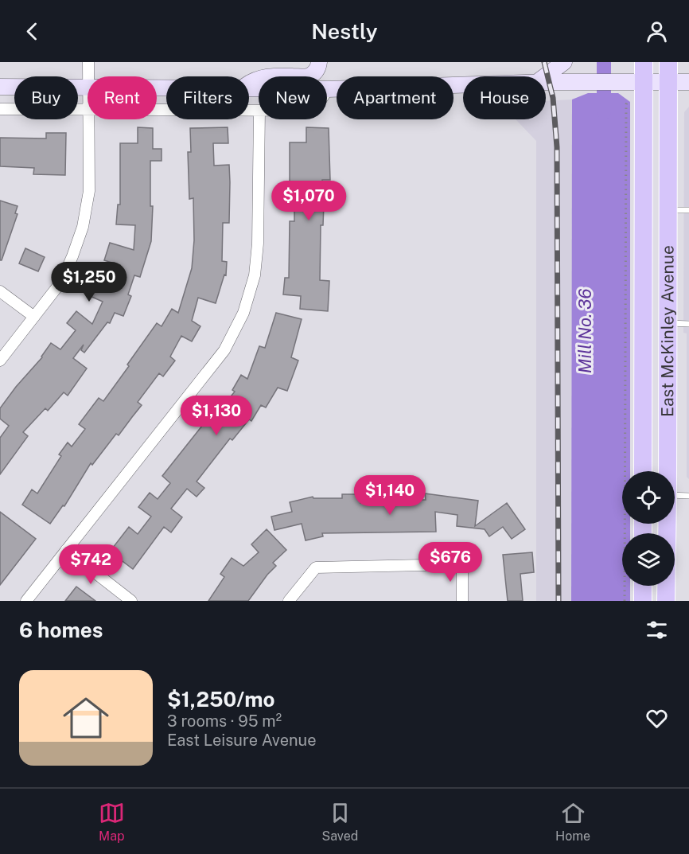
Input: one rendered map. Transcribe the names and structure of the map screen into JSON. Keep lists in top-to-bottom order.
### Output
{
  "streets": {
    "main road": ["East McKinley Avenue"]
  },
  "water": ["Mill No. 36"],
  "page": {
    "header": "Nestly",
    "chip": [
      "Buy",
      "Rent",
      "Filters",
      "New",
      "Apartment",
      "House"
    ],
    "price": [
      "$1,070",
      "$1,250",
      "$1,130",
      "$1,140",
      "$676",
      "$742"
    ],
    "heading": "6 homes",
    "list": [
      {
        "name": "$1,250/mo",
        "note": "3 rooms · 95 m² · East Leisure Avenue"
      }
    ],
    "tabs": ["Map", "Saved", "Home"]
  }
}
